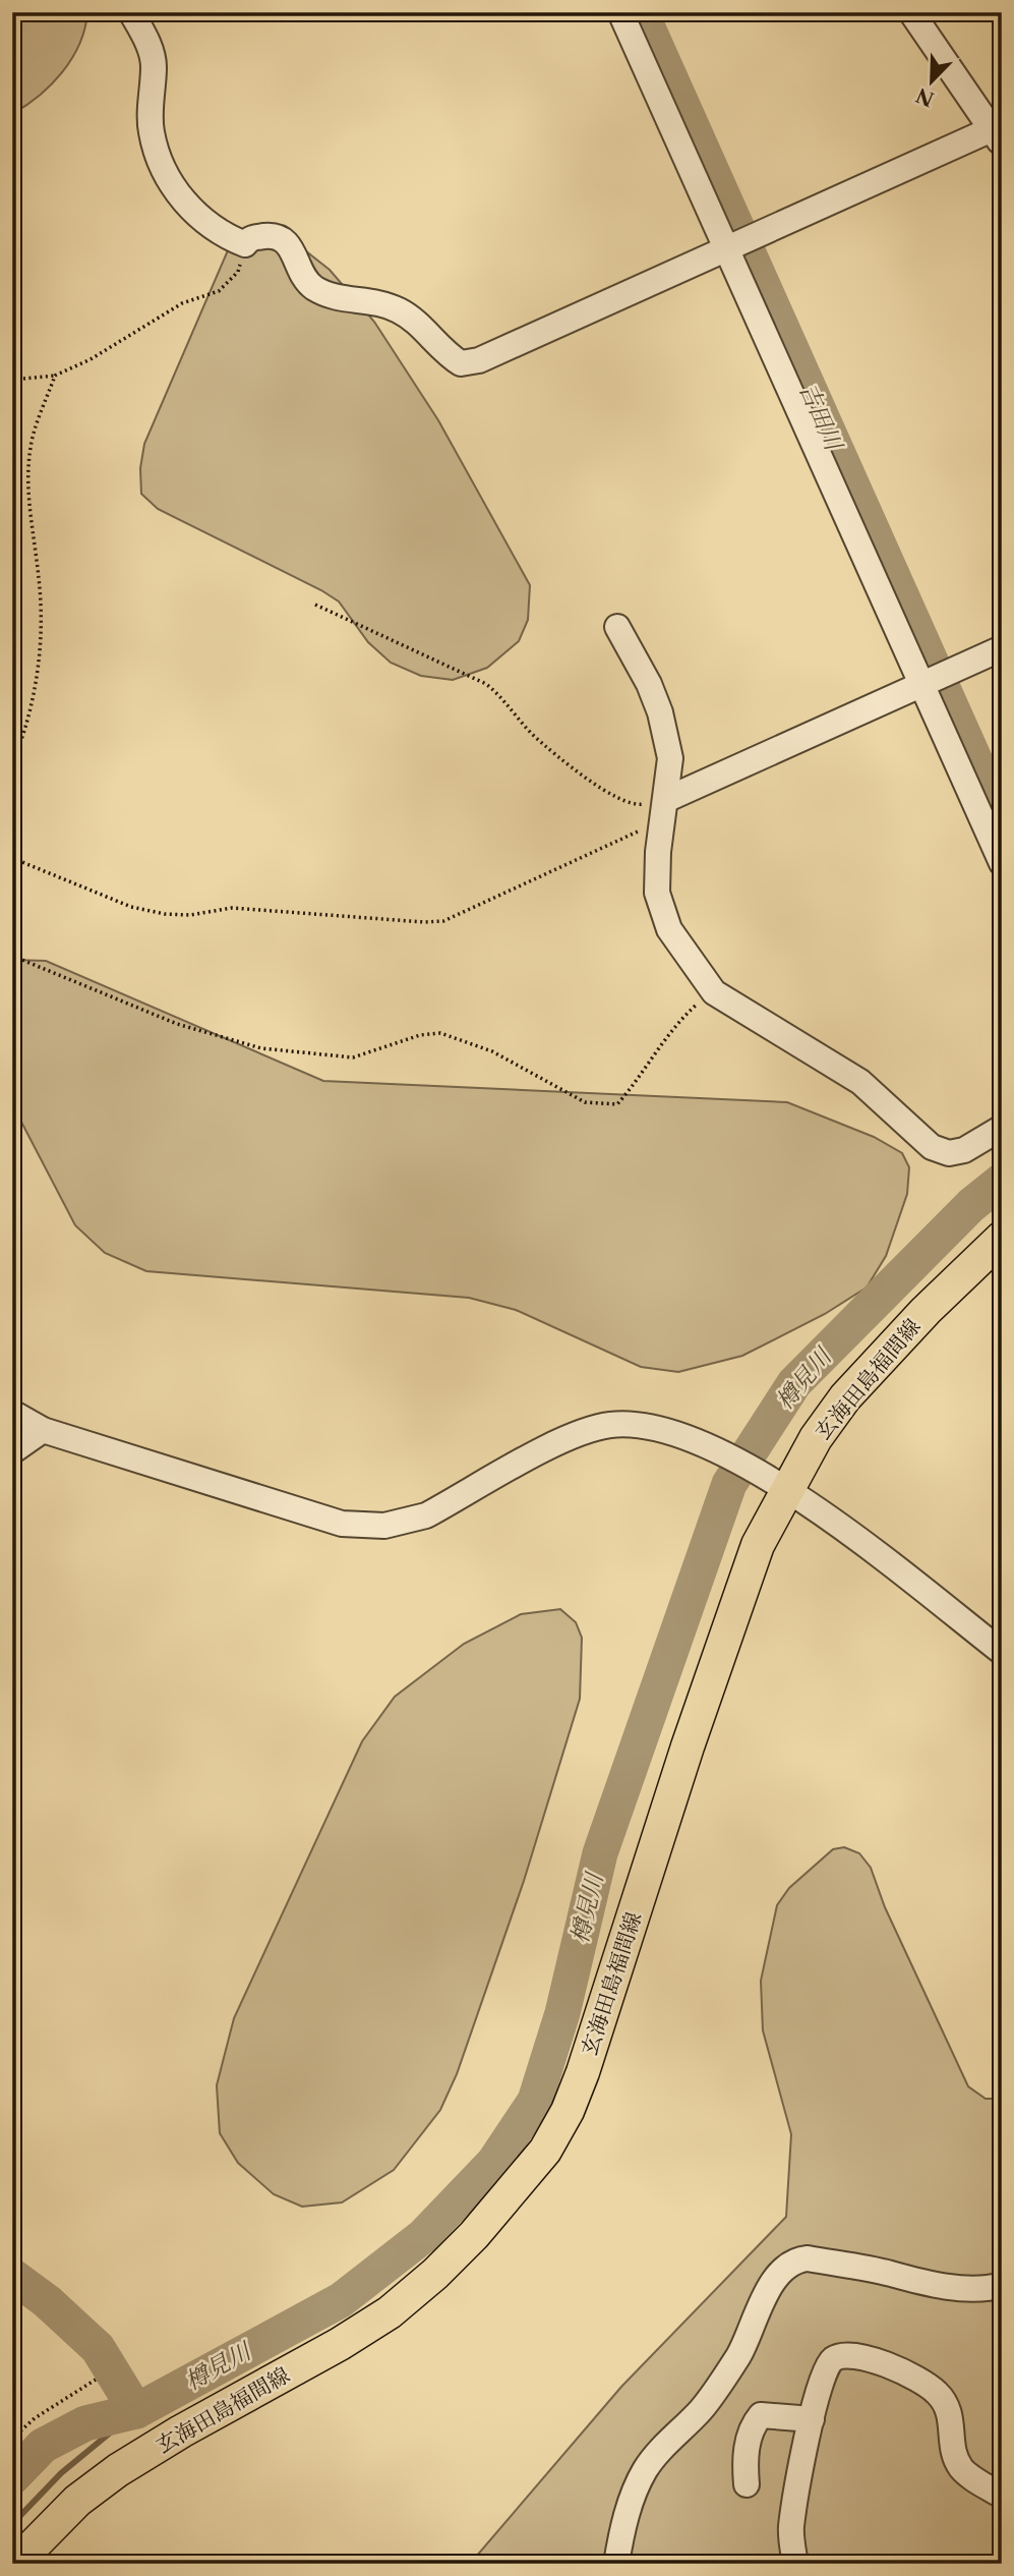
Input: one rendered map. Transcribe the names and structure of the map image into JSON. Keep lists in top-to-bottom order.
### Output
{
  "streets": {
    "main road": ["玄海田島福間線"]
  },
  "water": ["吉田川", "樽見川"],
  "north": "bottom left"
}
